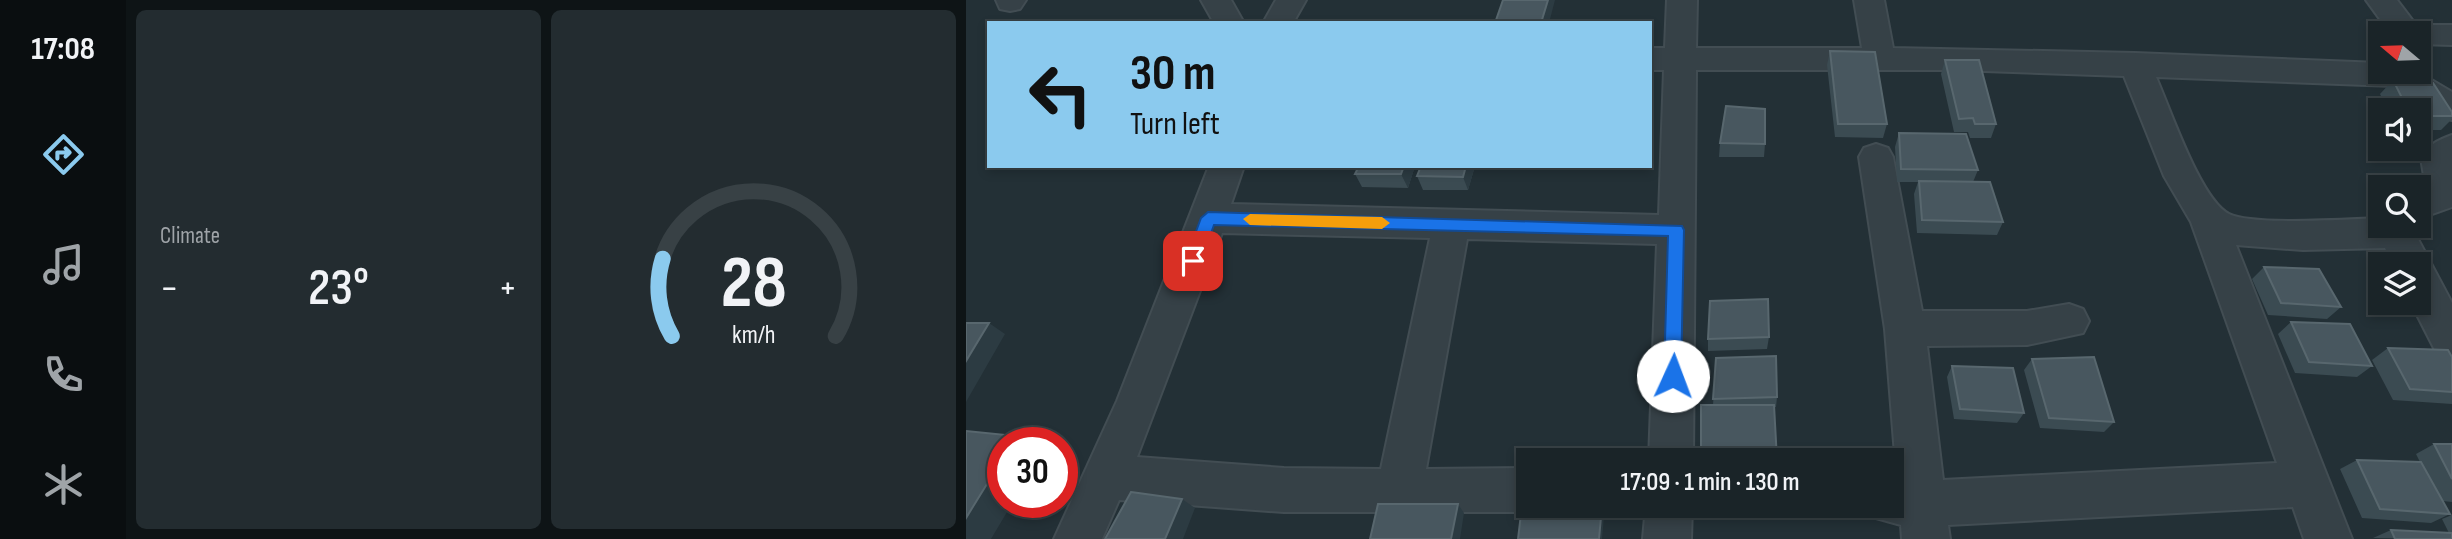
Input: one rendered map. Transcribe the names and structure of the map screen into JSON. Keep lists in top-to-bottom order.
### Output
{
  "north": "left",
  "page": {
    "tabs": "17:08",
    "tile": "Climate",
    "turn": ["30 m", "Turn left"],
    "heat": ["−", "23°", "+"],
    "limit": "30",
    "trip": "17:09 · 1 min · 130 m",
    "gauge": ["28", "km/h"]
  }
}
